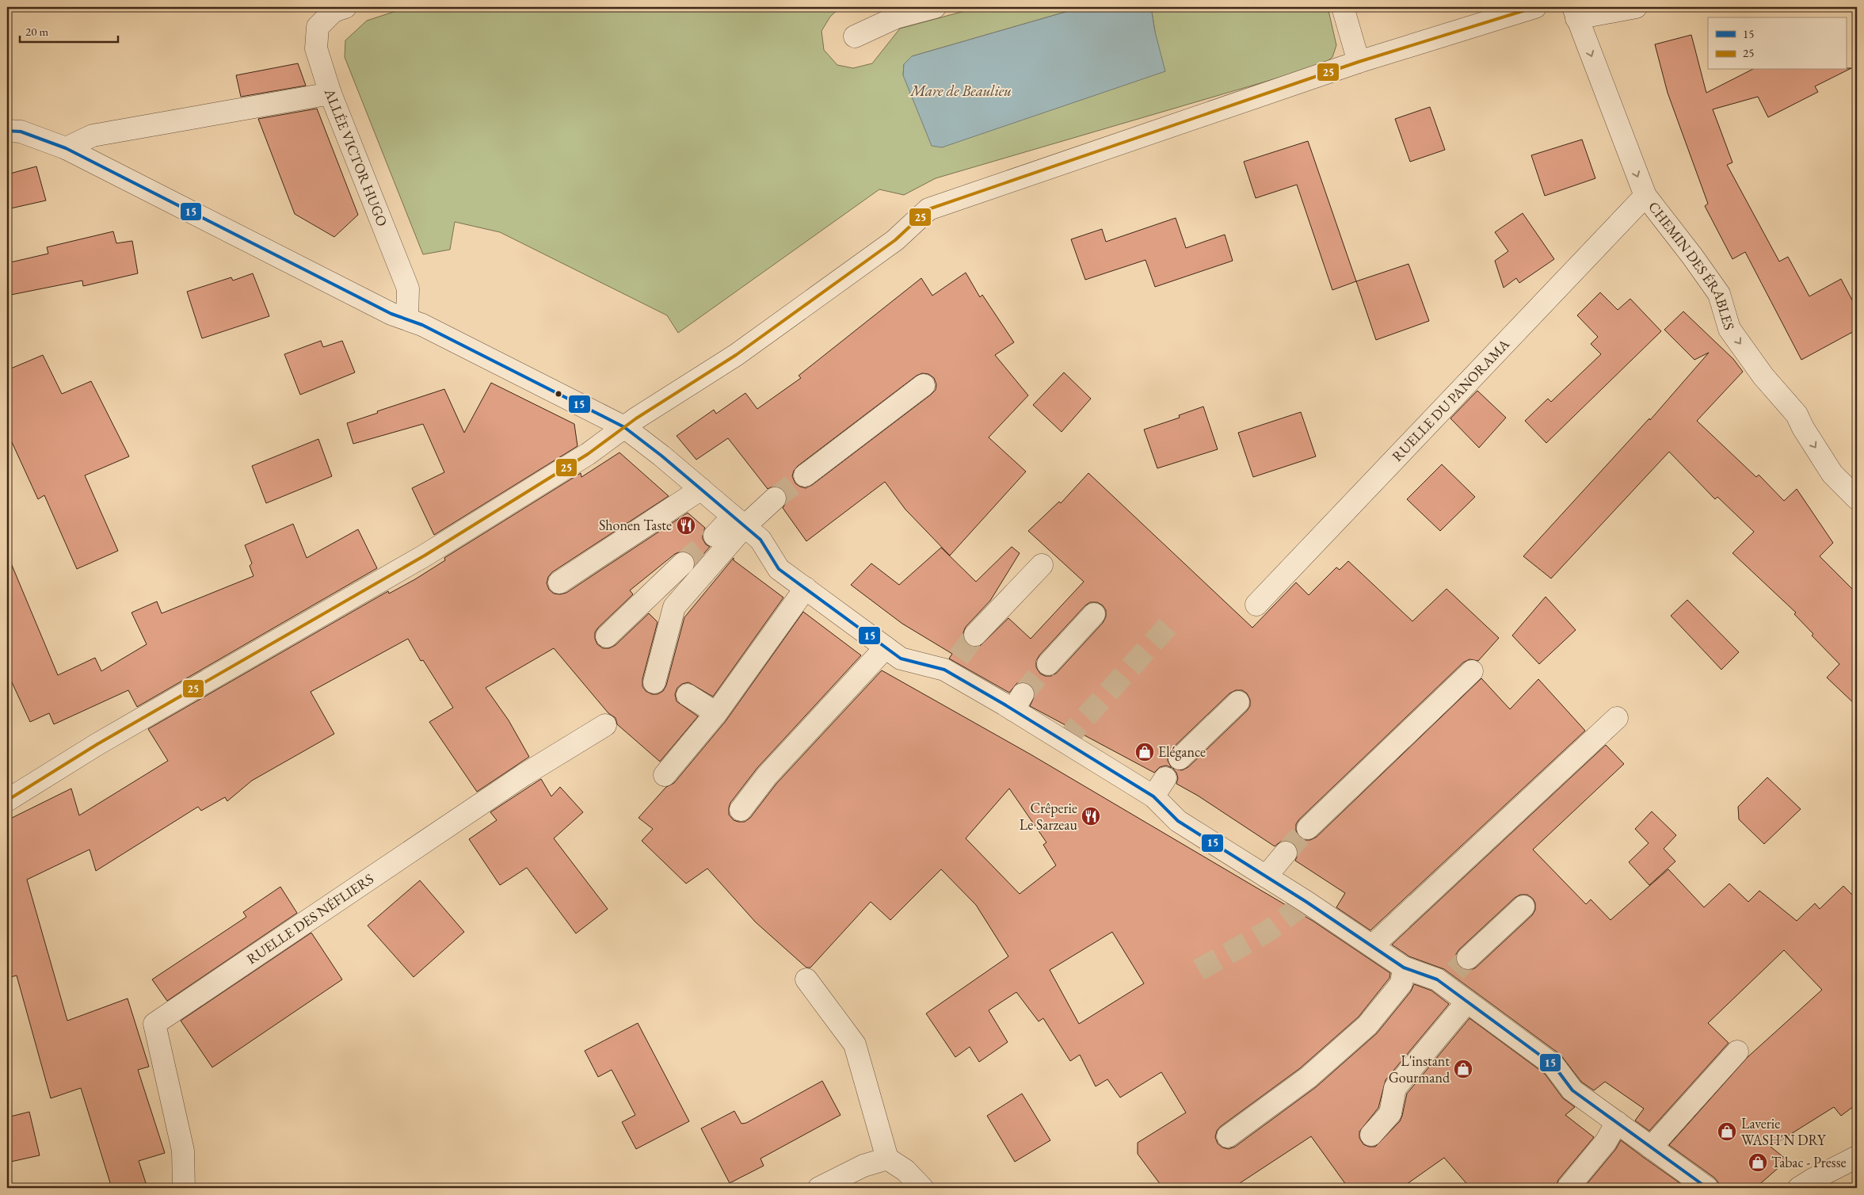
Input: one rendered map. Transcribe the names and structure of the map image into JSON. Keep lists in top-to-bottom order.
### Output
{
  "streets": {
    "street": [
      "ALLÉE VICTOR HUGO",
      "CHEMIN DES ÉRABLES",
      "RUELLE DU PANORAMA",
      "RUELLE DES NÉFLIERS"
    ]
  },
  "crossings": [
    ["CHEMIN DES ÉRABLES", "RUELLE DU PANORAMA"]
  ],
  "one_way": ["CHEMIN DES ÉRABLES"],
  "water": ["Mare de Beaulieu"],
  "places": {
    "restaurant": ["Shonen Taste", "Crêperie Le Sarzeau"],
    "shop": [
      "Elégance",
      "L'instant Gourmand",
      "Laverie WASH'N DRY",
      "Tabac - Presse"
    ]
  },
  "lines": ["transit line 25", "transit line 15"],
  "legend": ["15", "25"],
  "scale_bar": "20 m"
}
